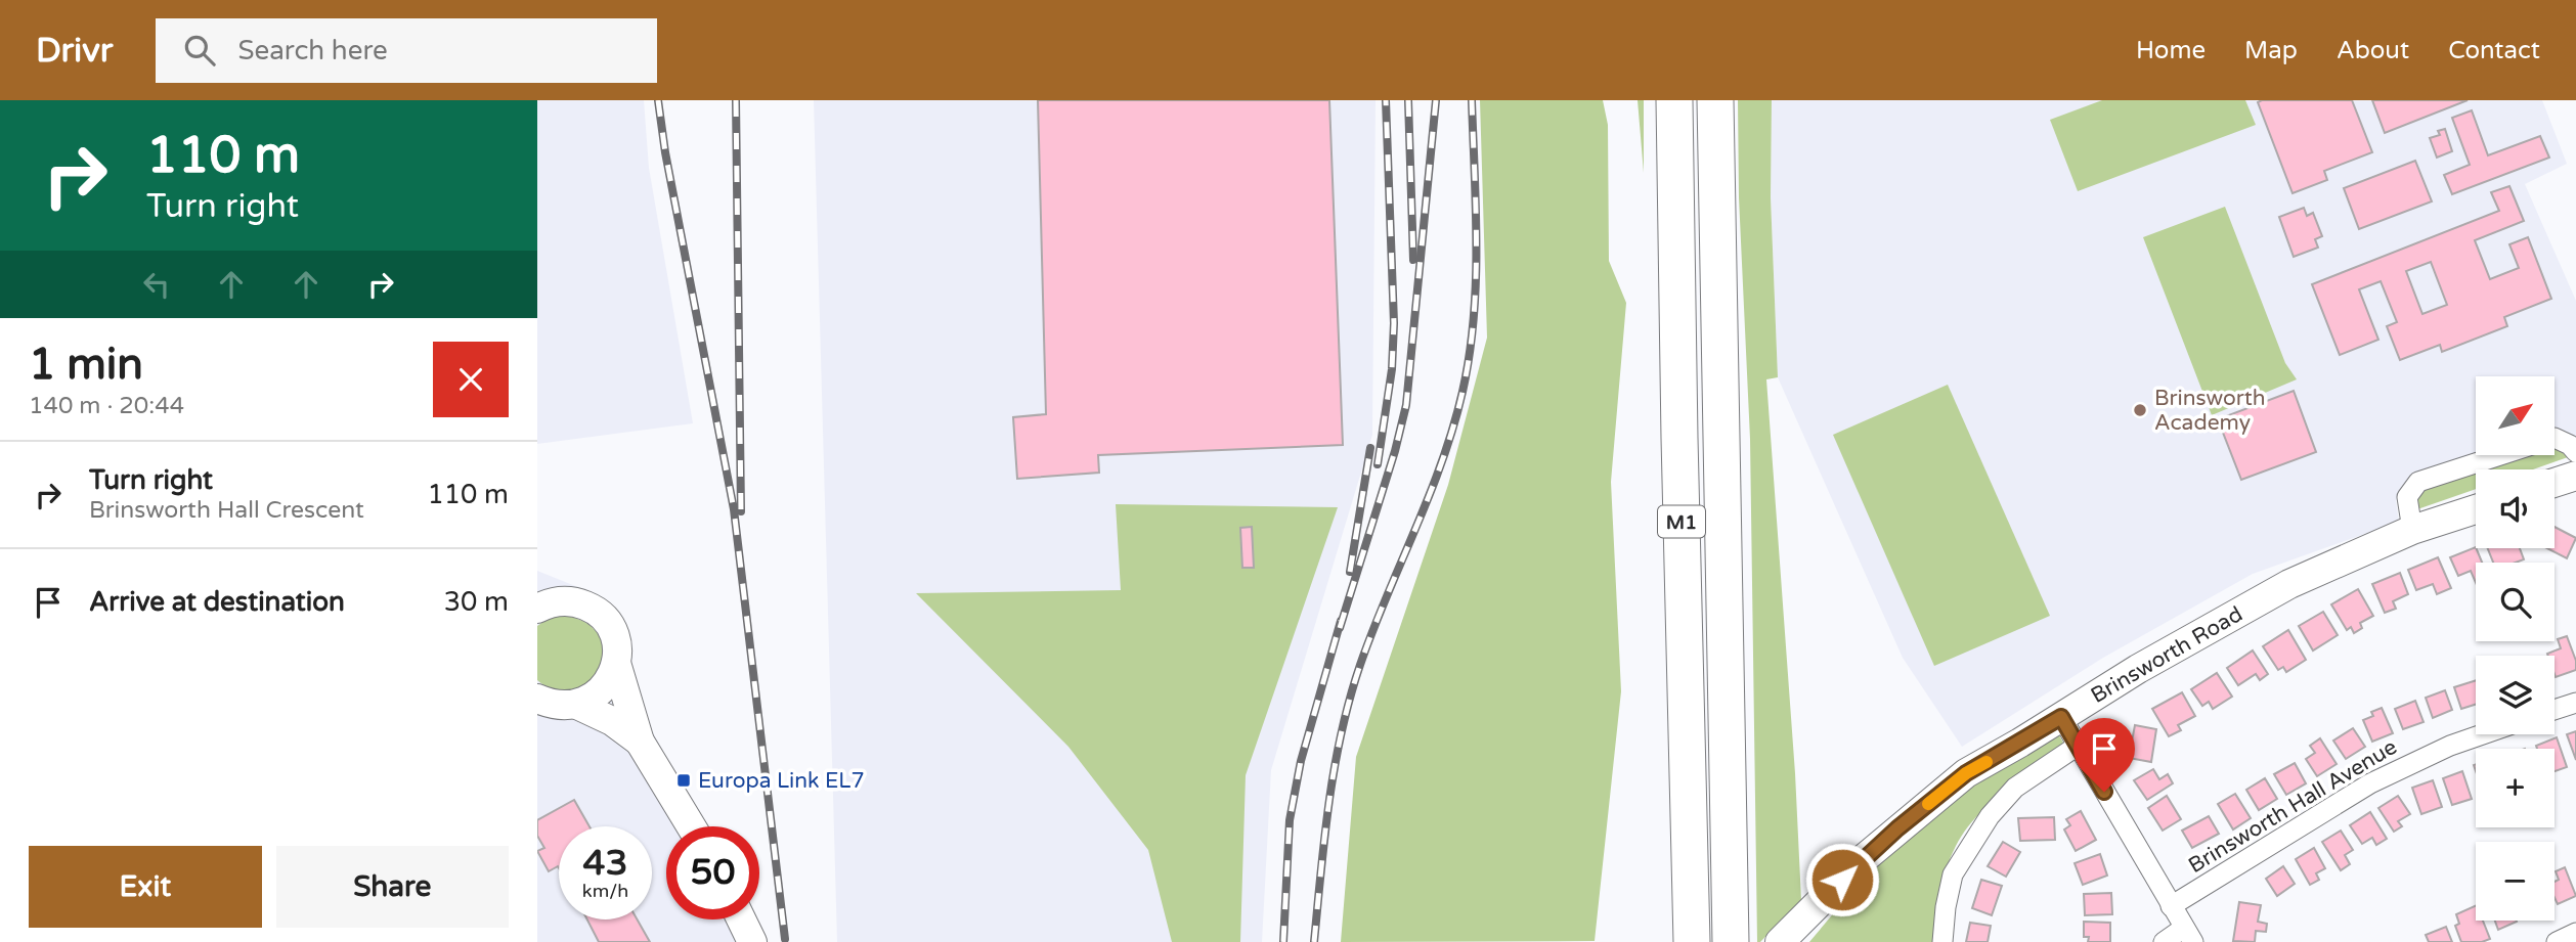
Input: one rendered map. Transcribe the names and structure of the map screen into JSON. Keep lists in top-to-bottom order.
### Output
{
  "streets": {
    "highway": ["M1"],
    "main road": ["Brinsworth Road"],
    "street": ["Brinsworth Hall Avenue"]
  },
  "places": {
    "other": ["Brinsworth Academy"],
    "transit": ["Europa Link EL7"]
  },
  "north": "top right",
  "page": {
    "header": "Drivr",
    "search": "Search here",
    "nav": [
      "Home",
      "Map",
      "About",
      "Contact"
    ],
    "turn": ["110 m", "Turn right"],
    "heading": ["1 min", "140 m · 20:44"],
    "map_buttons": ["+", "−"],
    "list": [
      {
        "name": "Turn right",
        "note": "Brinsworth Hall Crescent",
        "value": "110 m"
      },
      {
        "name": "Arrive at destination",
        "value": "30 m"
      }
    ],
    "speed": "43 km/h",
    "limit": "50",
    "buttons": ["Exit", "Share"]
  }
}
